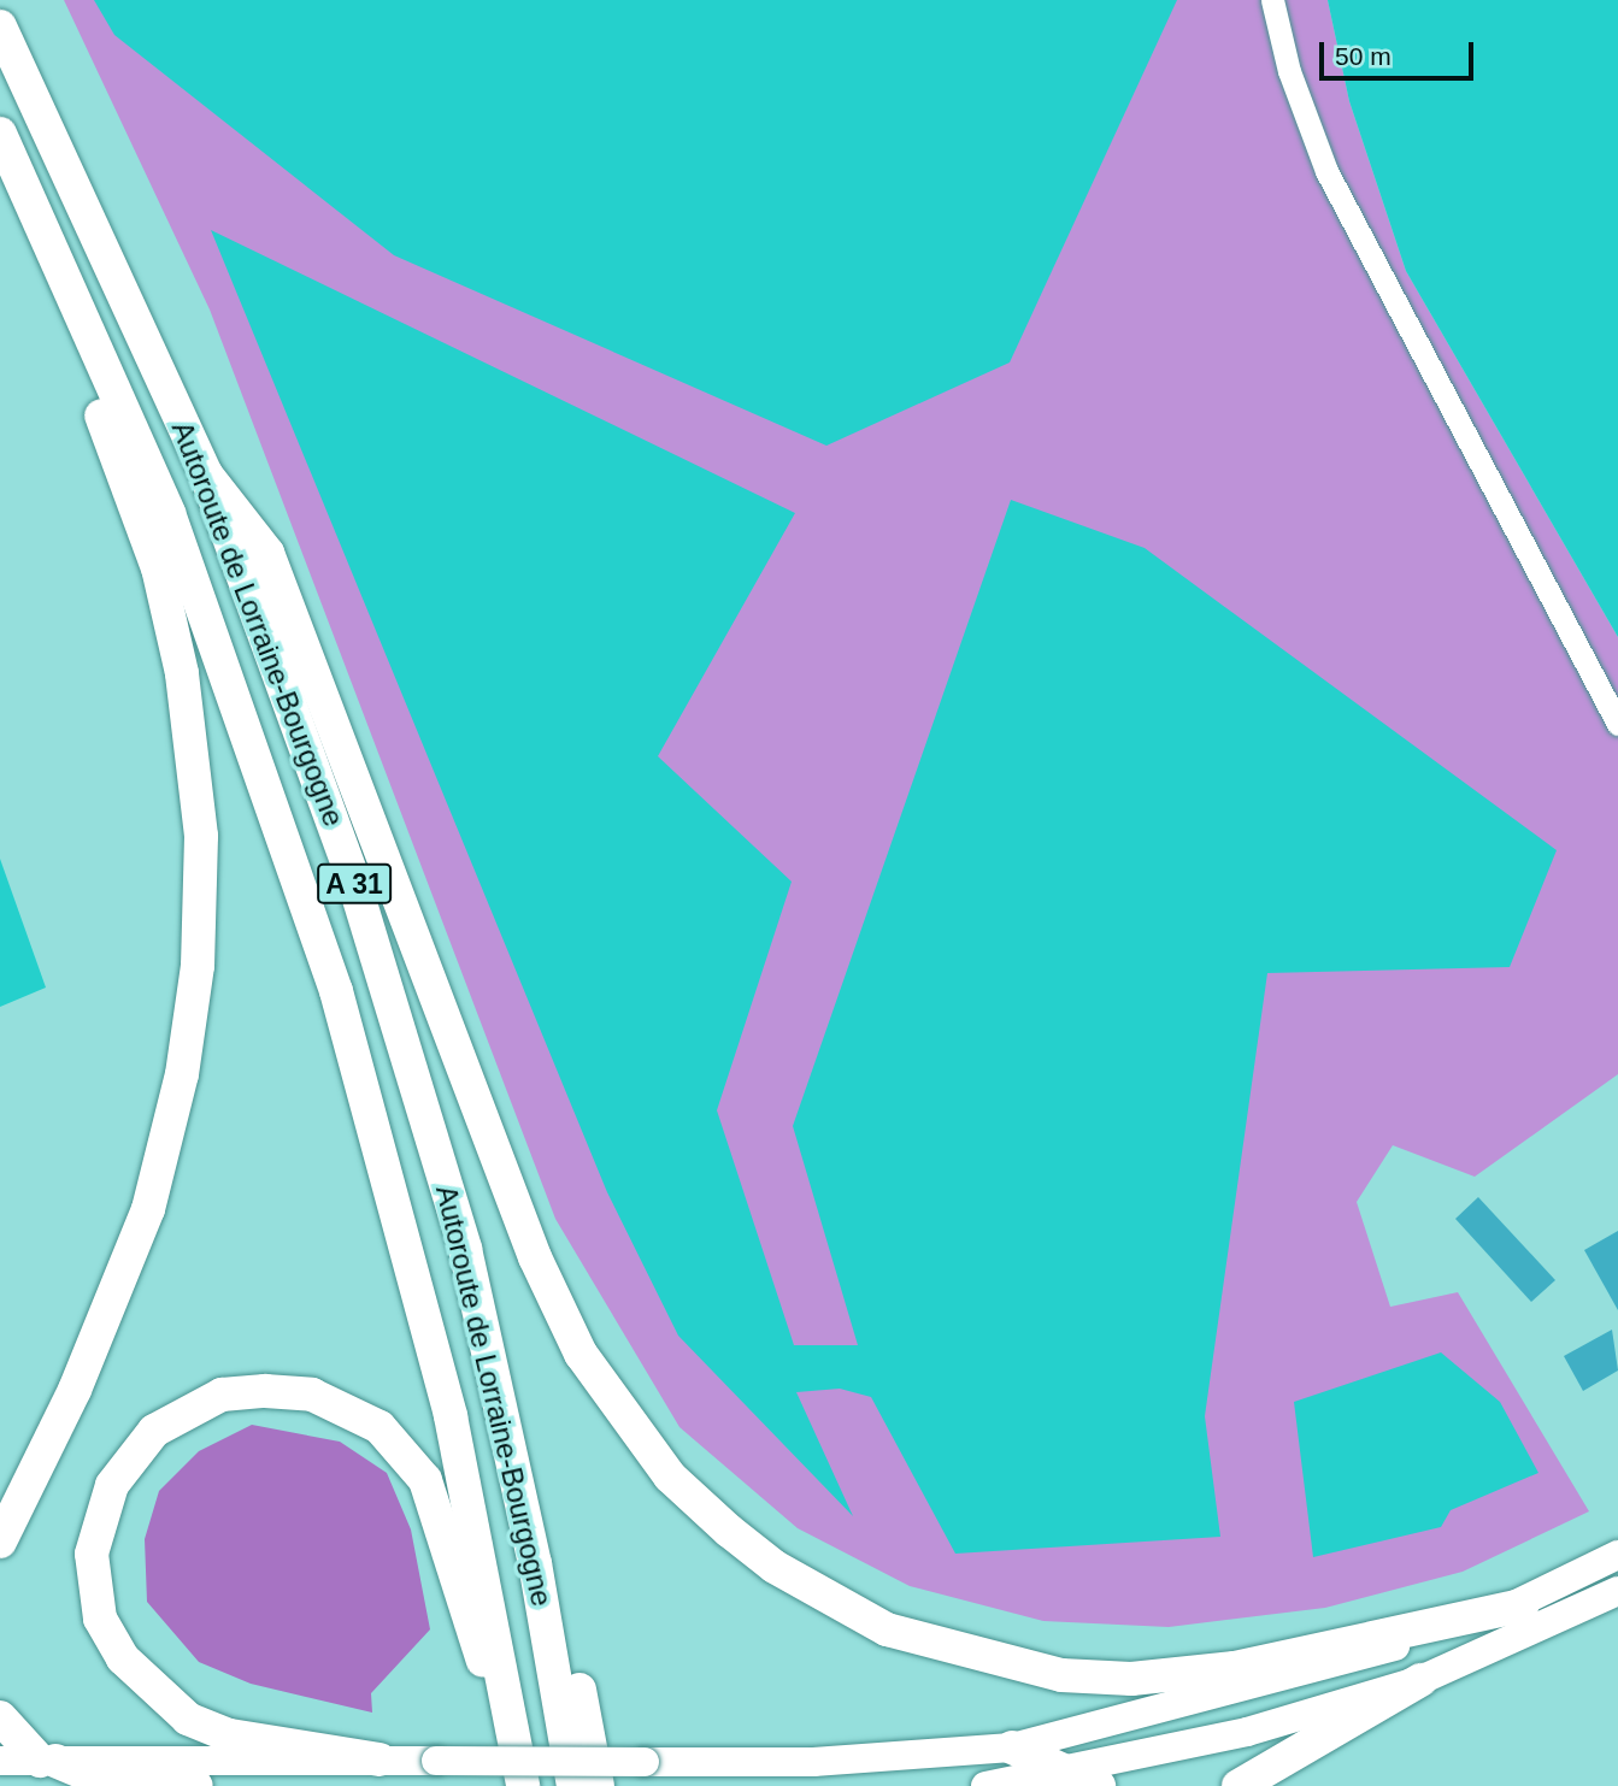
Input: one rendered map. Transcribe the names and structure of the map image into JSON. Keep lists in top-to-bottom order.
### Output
{
  "streets": {
    "highway": ["Autoroute de Lorraine-Bourgogne", "A 31"]
  },
  "scale_bar": "50 m"
}
